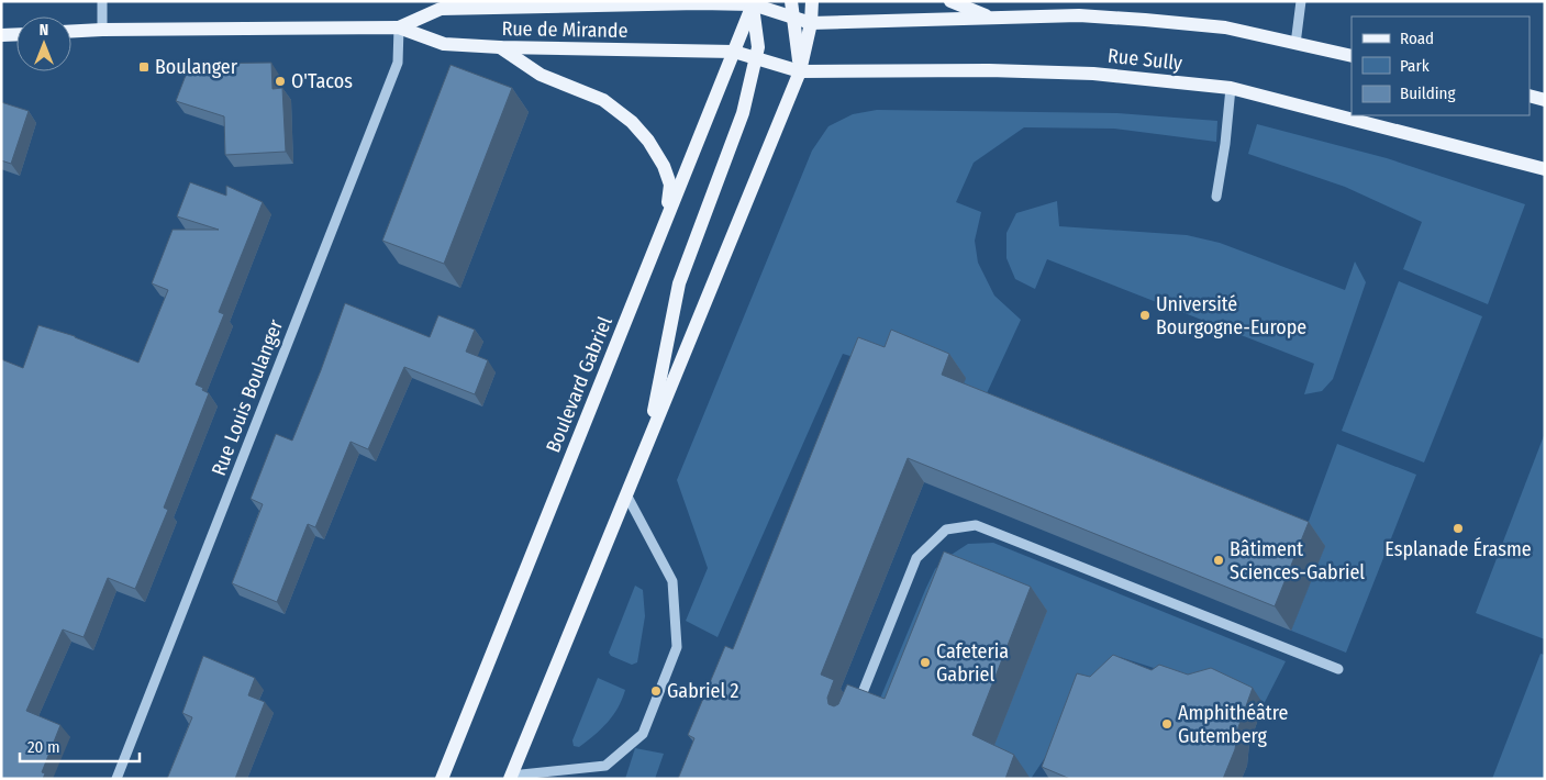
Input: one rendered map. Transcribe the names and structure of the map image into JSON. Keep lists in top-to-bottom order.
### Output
{
  "streets": {
    "main road": ["Rue de Mirande", "Rue Sully", "Boulevard Gabriel"],
    "street": ["Rue Louis Boulanger"]
  },
  "crossings": [
    ["Rue de Mirande", "Rue Sully"],
    ["Rue de Mirande", "Boulevard Gabriel"],
    ["Rue de Mirande", "Rue Louis Boulanger"],
    ["Rue Sully", "Boulevard Gabriel"]
  ],
  "places": {
    "transit": ["Boulanger"],
    "other": [
      "O'Tacos",
      "Université Bourgogne-Europe",
      "Esplanade Érasme",
      "Bâtiment Sciences-Gabriel",
      "Cafeteria Gabriel",
      "Gabriel 2",
      "Amphithéâtre Gutemberg"
    ]
  },
  "legend": ["Road", "Park", "Building"],
  "scale_bar": "20 m",
  "north": "top"
}
